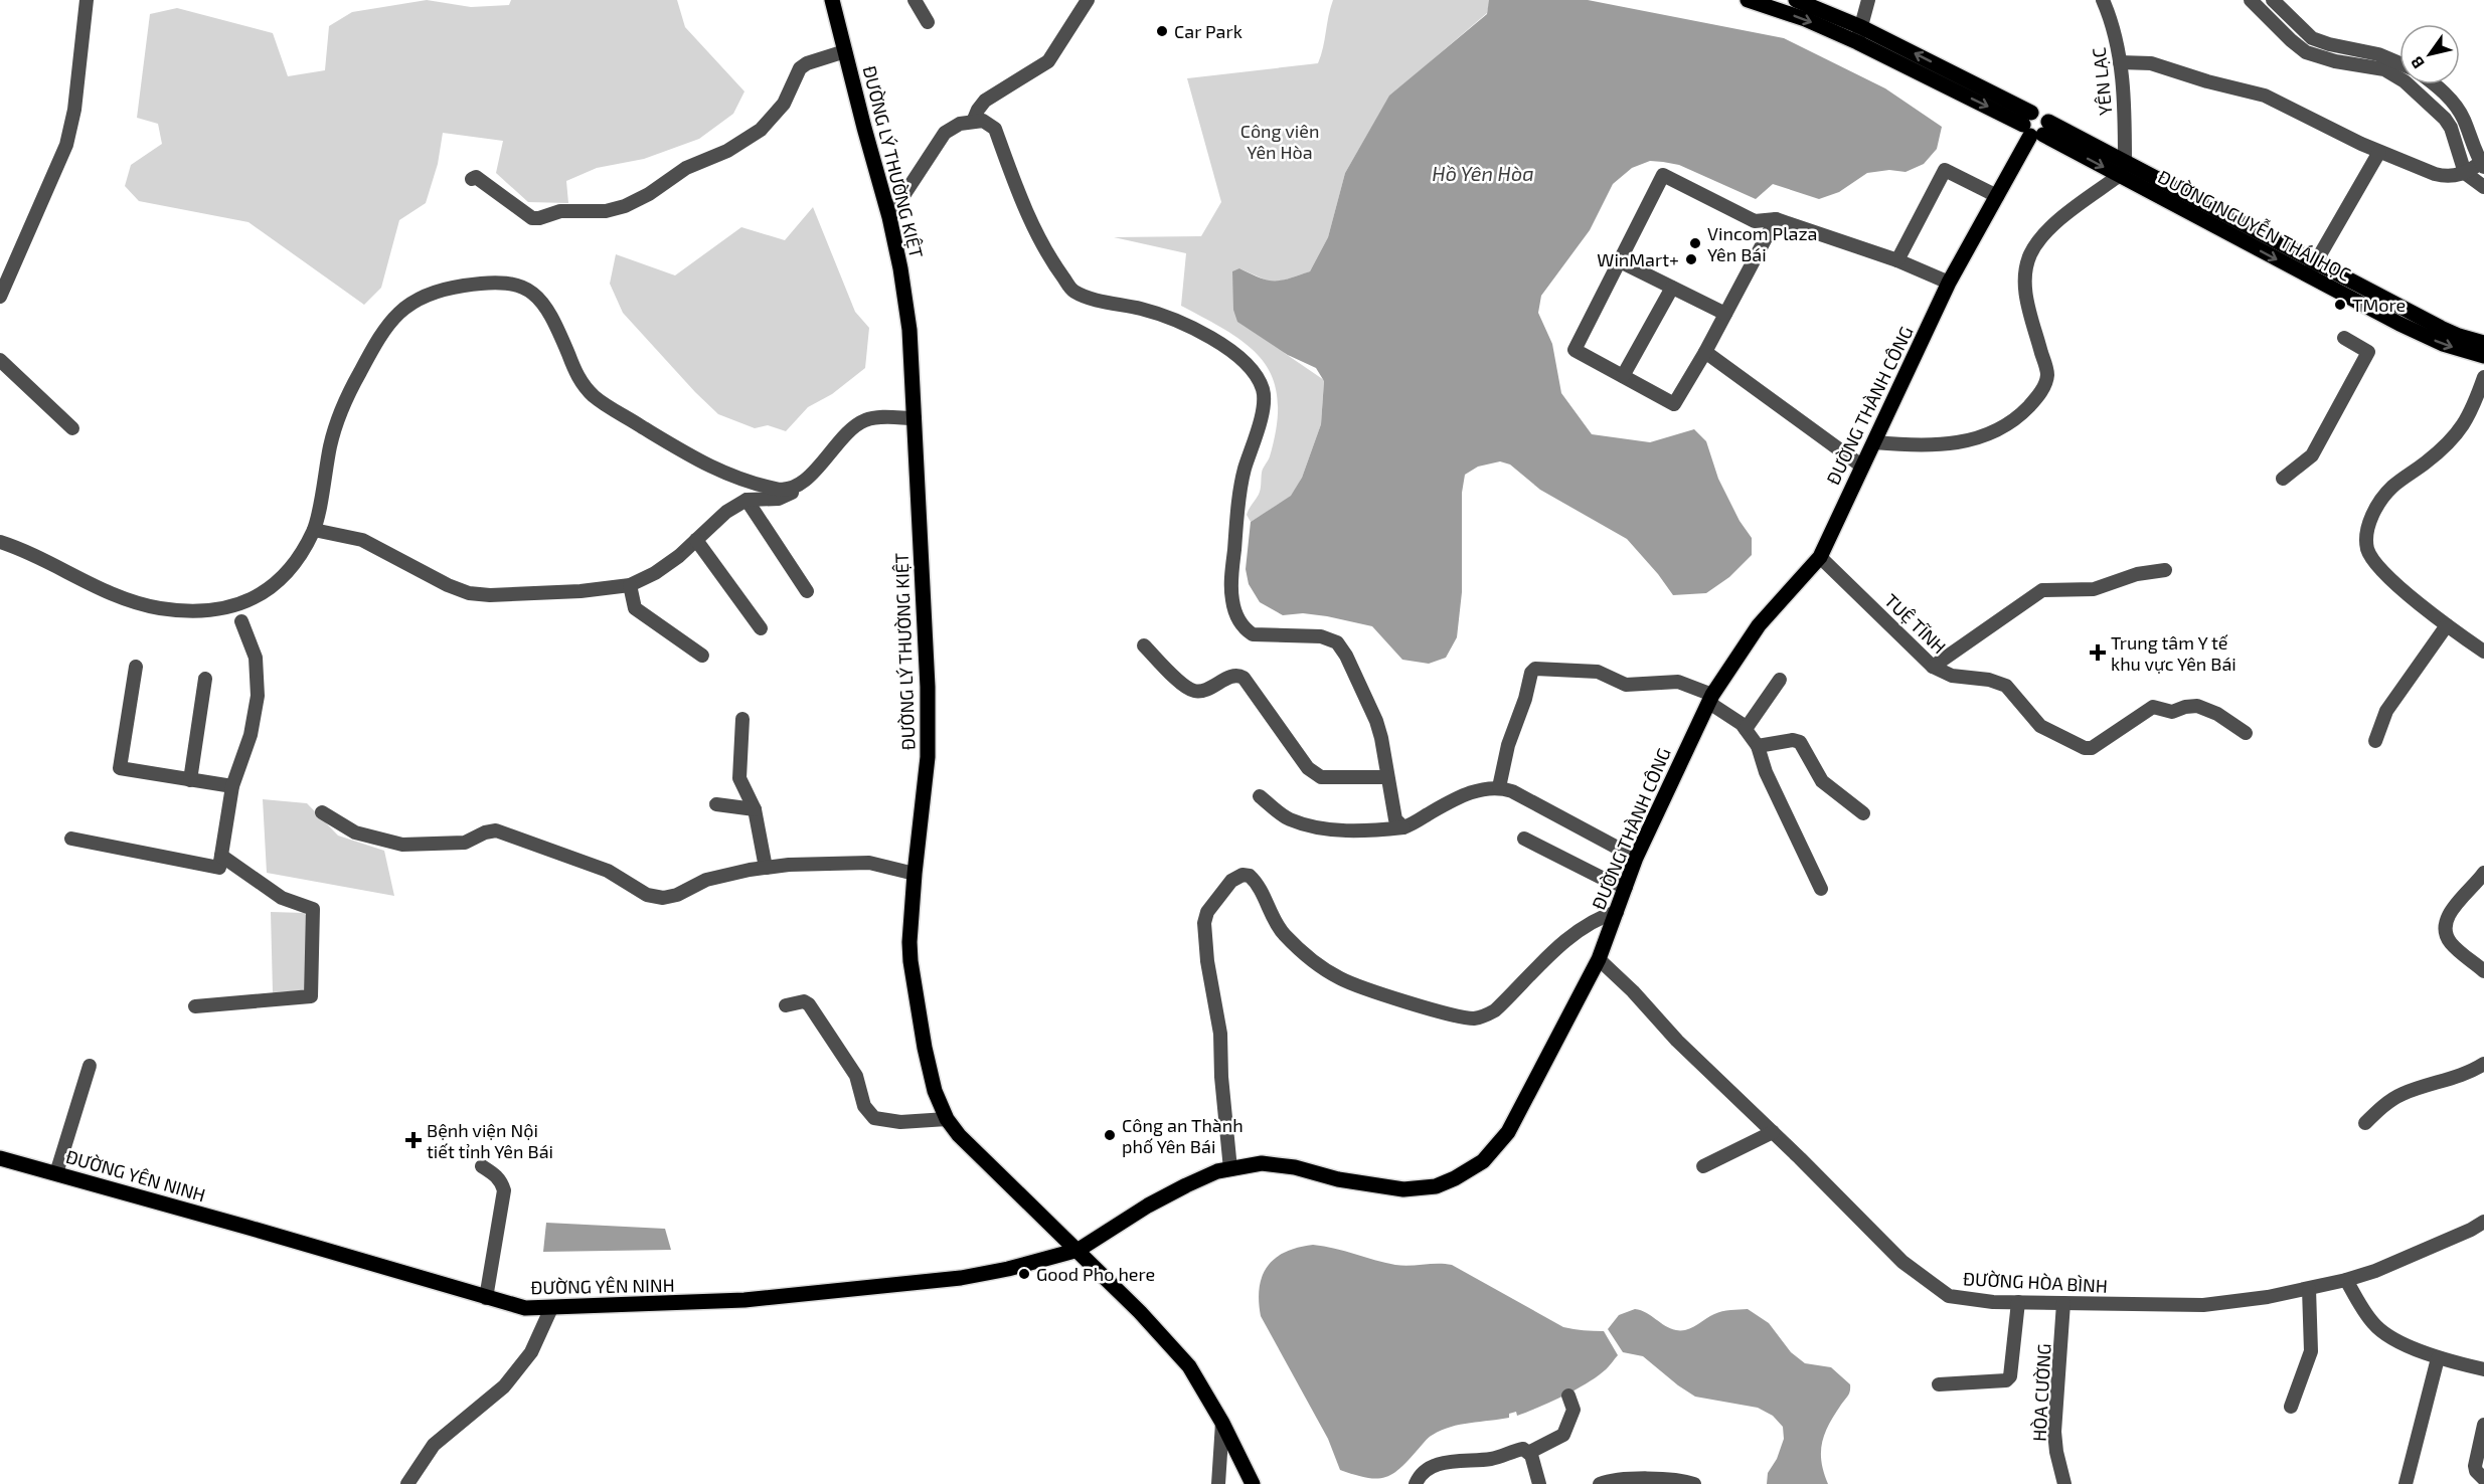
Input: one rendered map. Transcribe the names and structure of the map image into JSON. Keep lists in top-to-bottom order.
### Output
{
  "streets": {
    "main road": [
      "ĐƯỜNG LÝ THƯỜNG KIỆT",
      "ĐƯỜNG NGUYỄN THÁI HỌC",
      "ĐƯỜNG THÀNH CÔNG",
      "ĐƯỜNG YÊN NINH"
    ],
    "street": [
      "YÊN LẠC",
      "TUỆ TĨNH",
      "ĐƯỜNG HÒA BÌNH",
      "HÒA CƯỜNG"
    ]
  },
  "crossings": [
    ["YÊN LẠC", "ĐƯỜNG NGUYỄN THÁI HỌC"],
    ["ĐƯỜNG LÝ THƯỜNG KIỆT", "ĐƯỜNG THÀNH CÔNG"],
    ["ĐƯỜNG LÝ THƯỜNG KIỆT", "ĐƯỜNG YÊN NINH"],
    ["ĐƯỜNG NGUYỄN THÁI HỌC", "ĐƯỜNG THÀNH CÔNG"],
    ["ĐƯỜNG THÀNH CÔNG", "TUỆ TĨNH"],
    ["ĐƯỜNG THÀNH CÔNG", "ĐƯỜNG YÊN NINH"],
    ["ĐƯỜNG THÀNH CÔNG", "ĐƯỜNG HÒA BÌNH"],
    ["ĐƯỜNG HÒA BÌNH", "HÒA CƯỜNG"]
  ],
  "water": ["Hồ Yên Hòa"],
  "parks": ["Công viên Yên Hòa"],
  "places": {
    "other": [
      "Car Park",
      "Vincom Plaza Yên Bái",
      "WinMart+",
      "TMore",
      "Công an Thành phố Yên Bái",
      "Good Pho here"
    ],
    "health": ["Trung tâm Y tế khu vực Yên Bái", "Bệnh viện Nội tiết tỉnh Yên Bái"]
  },
  "north": "bottom left"
}
